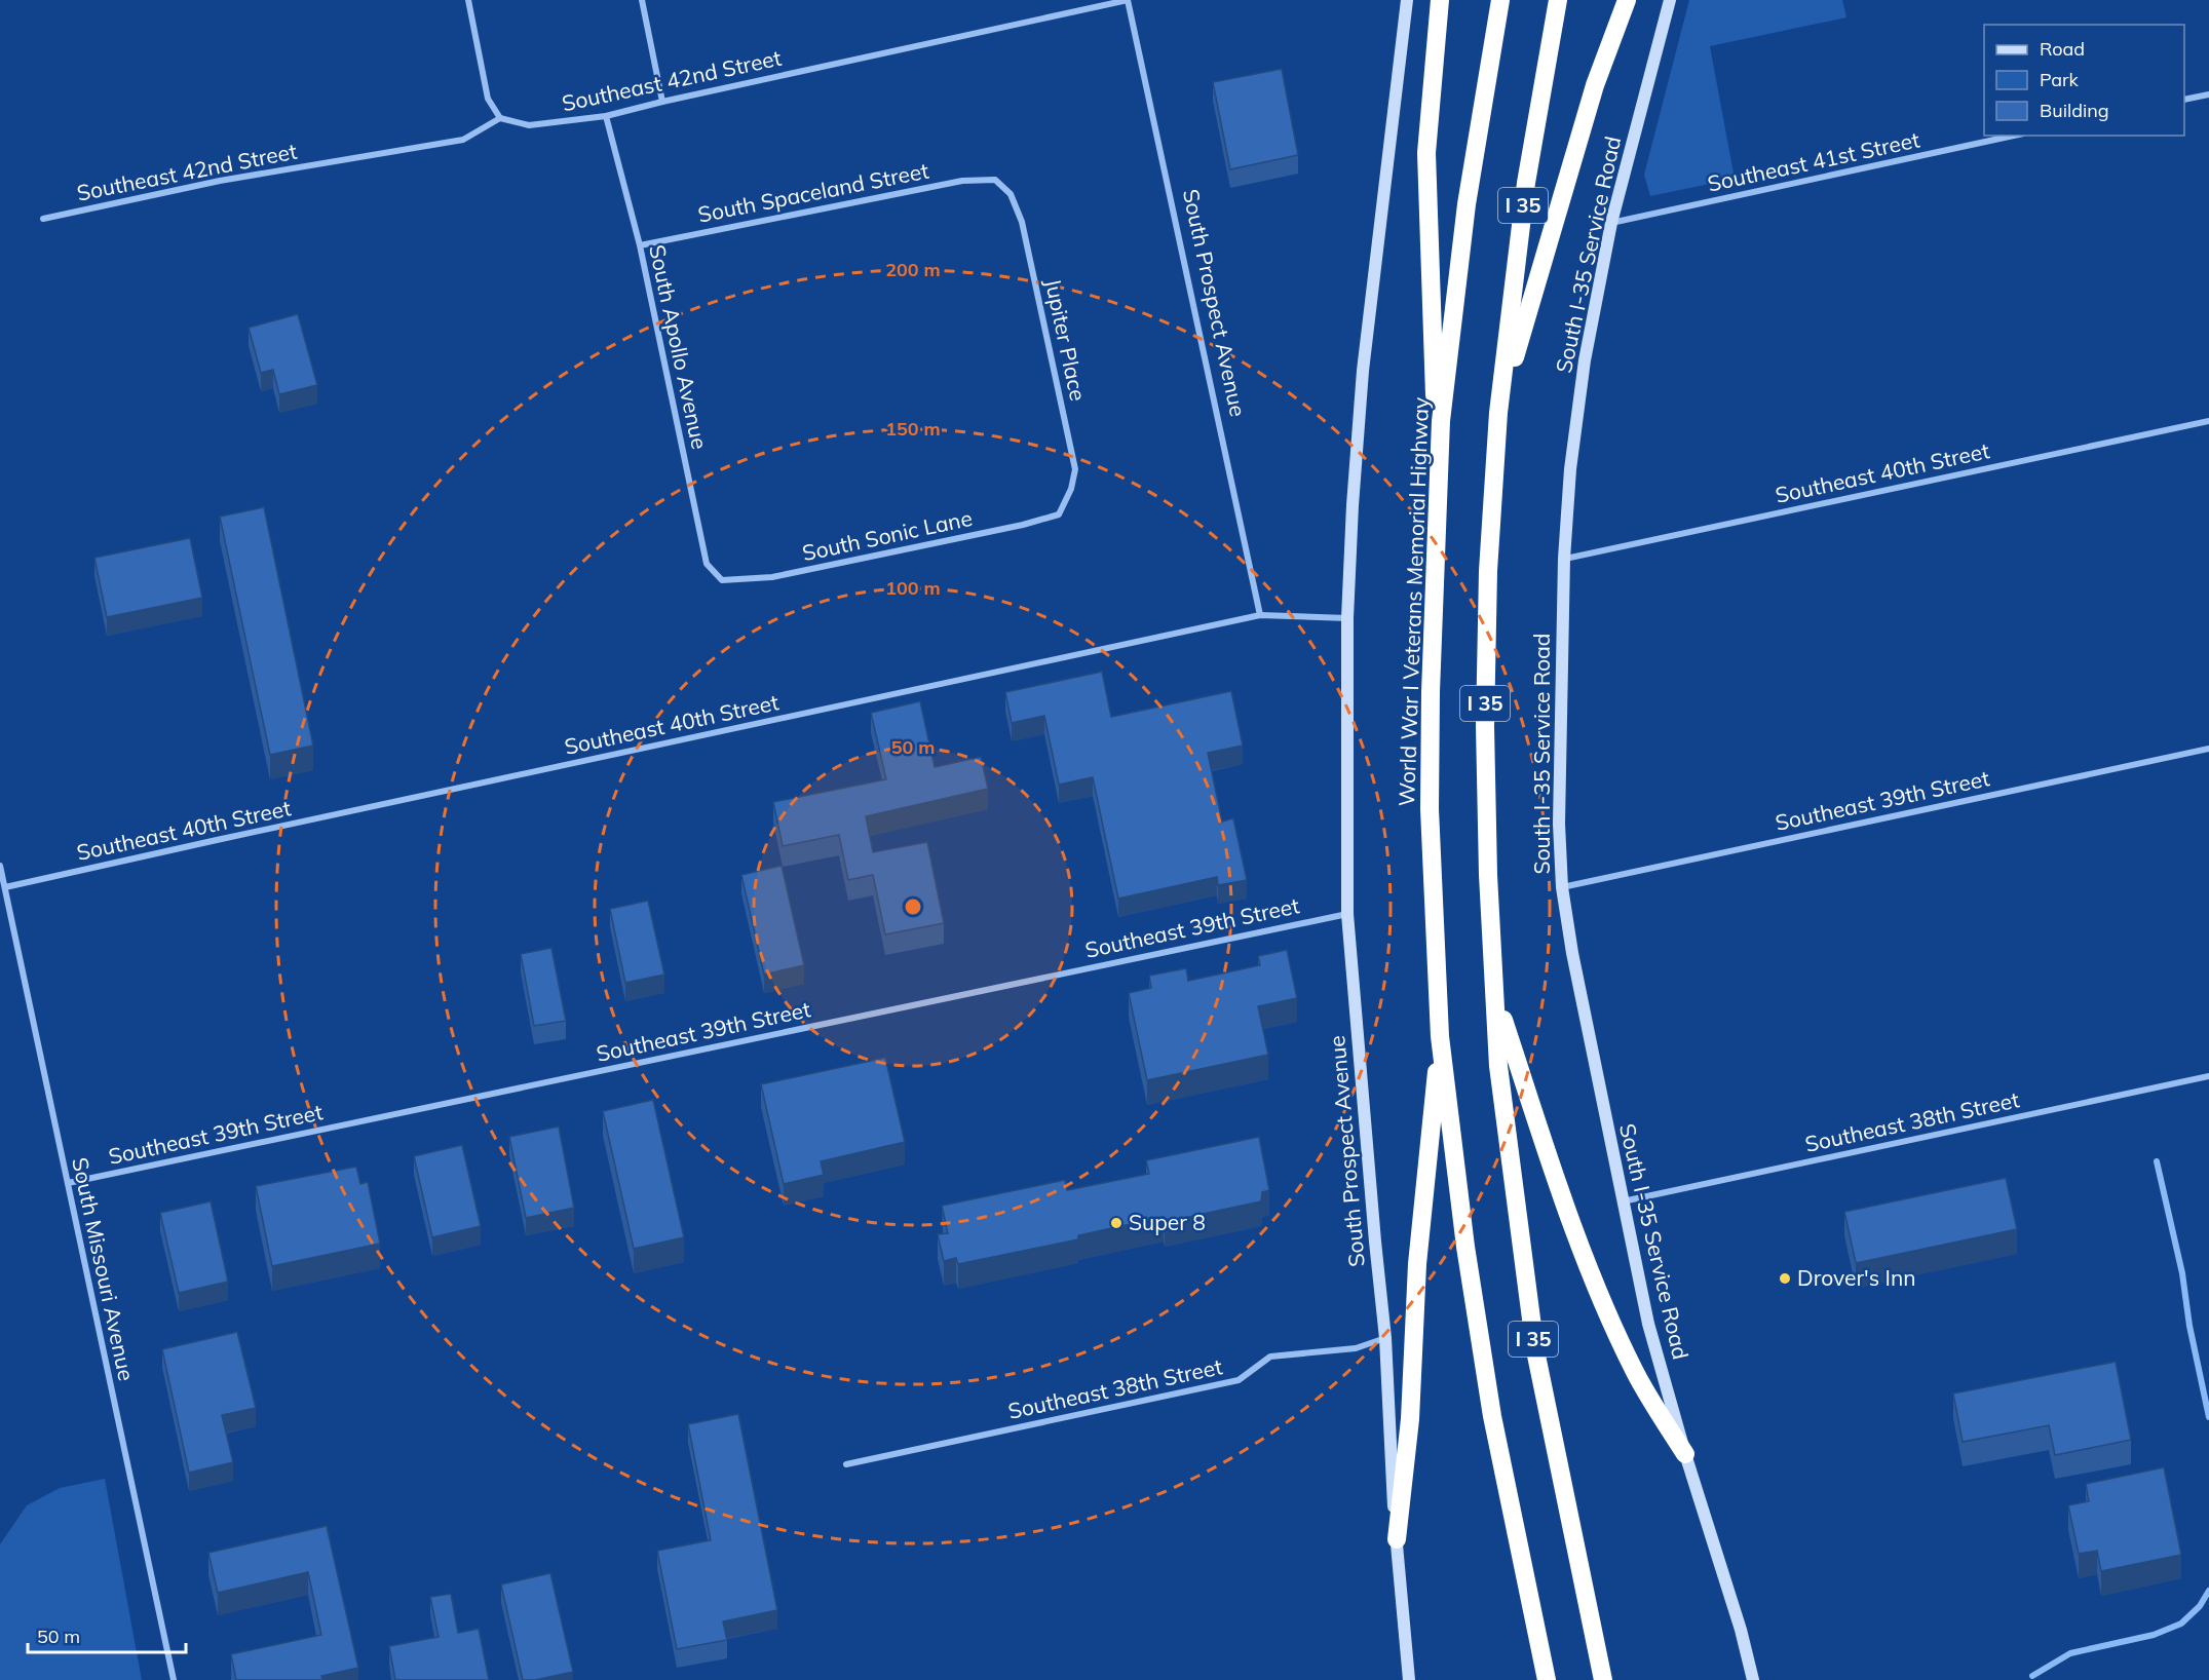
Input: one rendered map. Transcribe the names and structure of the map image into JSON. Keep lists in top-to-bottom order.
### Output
{
  "streets": {
    "highway": ["I 35", "World War I Veterans Memorial Highway"],
    "main road": ["South I-35 Service Road", "South Prospect Avenue"],
    "street": [
      "Southeast 42nd Street",
      "Southeast 41st Street",
      "South Spaceland Street",
      "Jupiter Place",
      "South Apollo Avenue",
      "Southeast 40th Street",
      "South Sonic Lane",
      "Southeast 39th Street",
      "Southeast 38th Street",
      "South Missouri Avenue"
    ]
  },
  "crossings": [
    ["Southeast 42nd Street", "South Prospect Avenue"],
    ["Southeast 42nd Street", "South Apollo Avenue"],
    ["Southeast 41st Street", "South I-35 Service Road"],
    ["South Spaceland Street", "Jupiter Place"],
    ["South Spaceland Street", "South Apollo Avenue"],
    ["South I-35 Service Road", "Southeast 40th Street"],
    ["South I-35 Service Road", "Southeast 39th Street"],
    ["South I-35 Service Road", "Southeast 38th Street"],
    ["South Prospect Avenue", "Southeast 40th Street"],
    ["South Prospect Avenue", "Southeast 39th Street"],
    ["South Prospect Avenue", "Southeast 38th Street"],
    ["Jupiter Place", "South Sonic Lane"],
    ["South Apollo Avenue", "South Sonic Lane"],
    ["Southeast 40th Street", "South Missouri Avenue"],
    ["Southeast 39th Street", "South Missouri Avenue"]
  ],
  "places": ["Super 8", "Drover's Inn"],
  "legend": ["Road", "Park", "Building"],
  "scale_bar": "50 m",
  "rings": [
    "200 m",
    "150 m",
    "100 m",
    "50 m"
  ]
}
